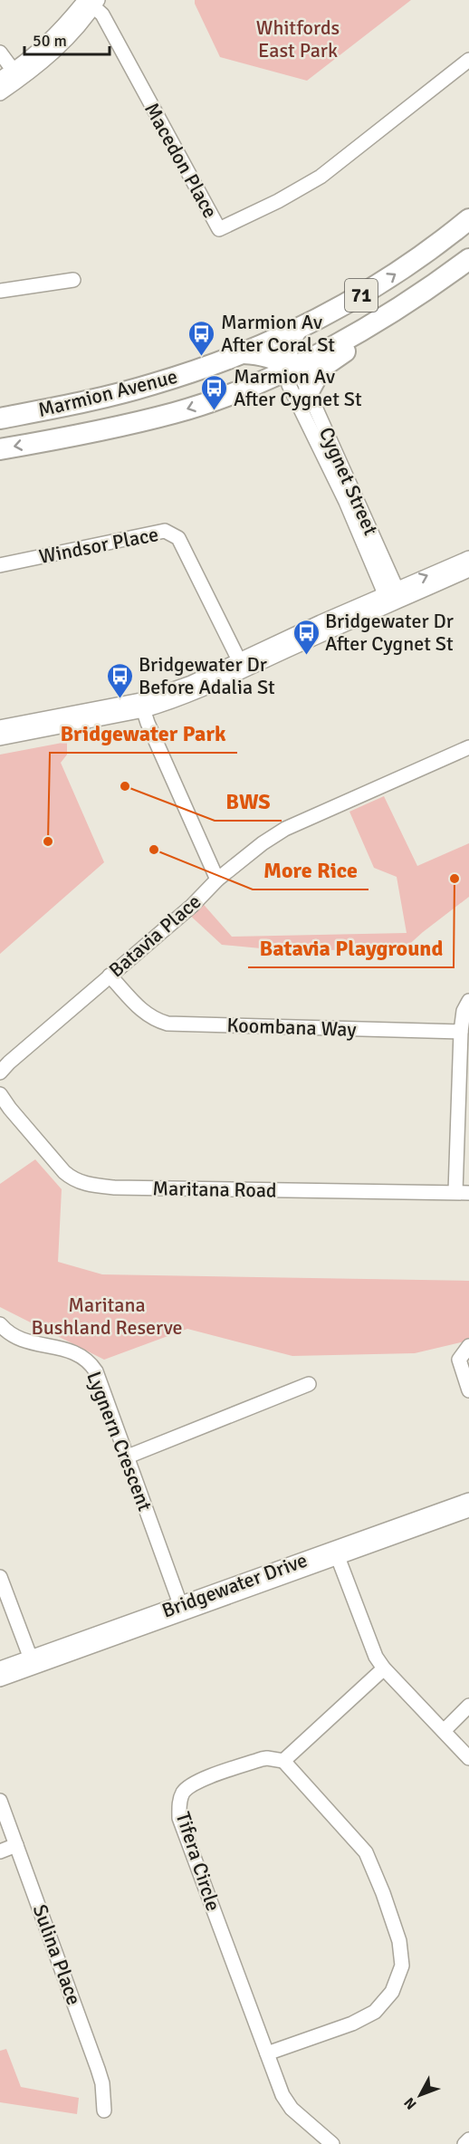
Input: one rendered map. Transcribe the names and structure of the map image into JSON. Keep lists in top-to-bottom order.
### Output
{
  "streets": {
    "highway": ["71", "Marmion Avenue"],
    "street": [
      "Macedon Place",
      "Cygnet Street",
      "Windsor Place",
      "Batavia Place",
      "Koombana Way",
      "Maritana Road",
      "Lygnern Crescent",
      "Bridgewater Drive",
      "Tifera Circle",
      "Sulina Place"
    ]
  },
  "crossings": [
    ["Marmion Avenue", "Cygnet Street"],
    ["Batavia Place", "Koombana Way"],
    ["Lygnern Crescent", "Bridgewater Drive"]
  ],
  "parks": ["Whitfords East Park", "Maritana Bushland Reserve"],
  "places": {
    "bus stop": [
      "Marmion Av After Coral St",
      "Marmion Av After Cygnet St",
      "Bridgewater Dr After Cygnet St",
      "Bridgewater Dr Before Adalia St"
    ],
    "other": [
      "BWS",
      "Bridgewater Park",
      "More Rice",
      "Batavia Playground"
    ]
  },
  "scale_bar": "50 m",
  "north": "bottom left"
}
